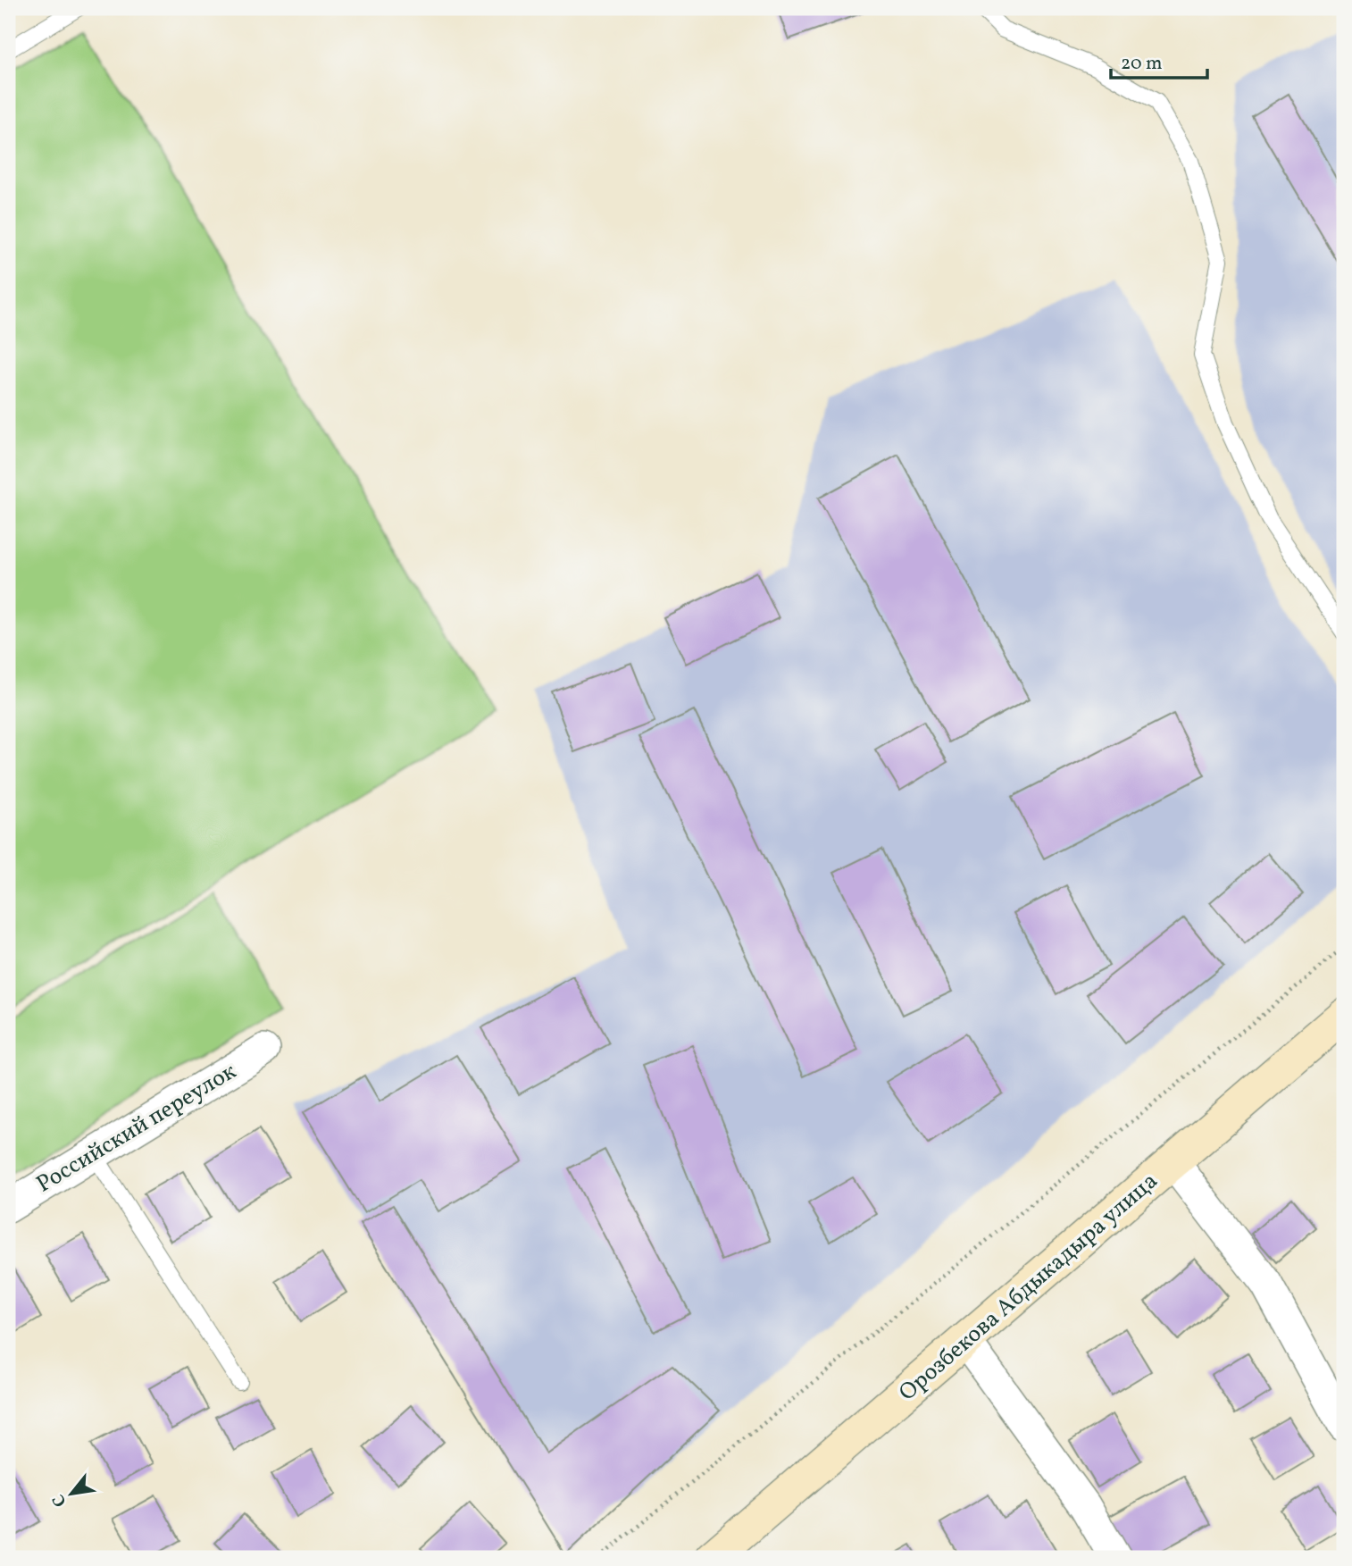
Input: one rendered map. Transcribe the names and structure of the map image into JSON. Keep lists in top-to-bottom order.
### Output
{
  "streets": {
    "street": ["Российский переулок", "Орозбекова Абдыкадыра улица"]
  },
  "scale_bar": "20 m",
  "north": "bottom left"
}
